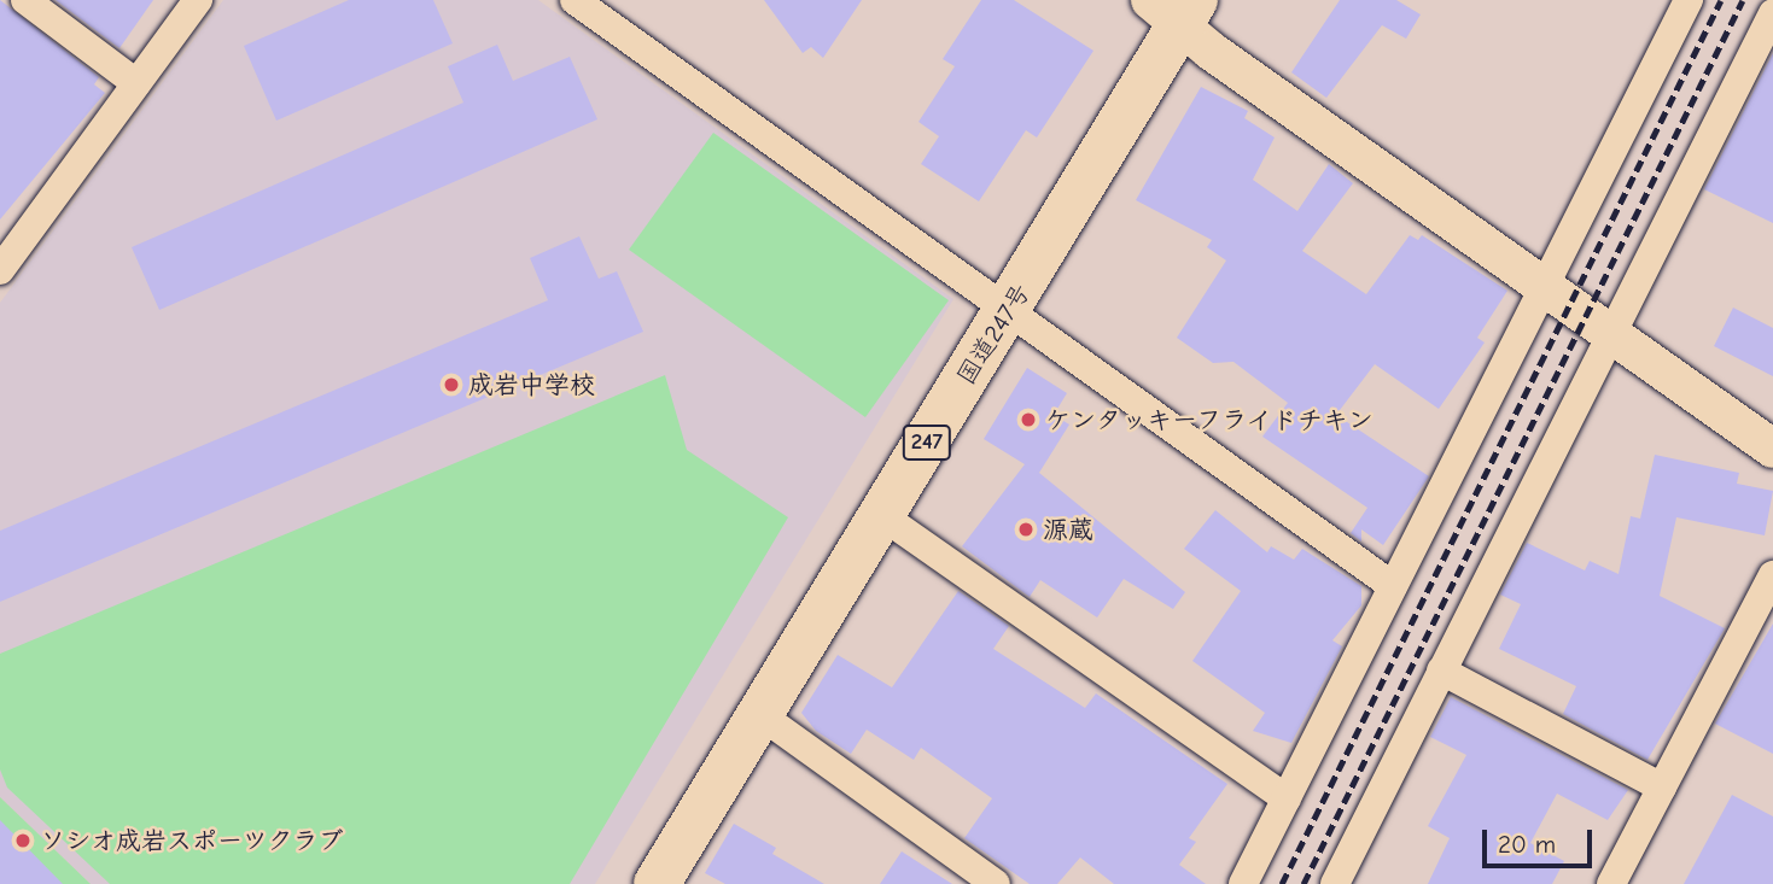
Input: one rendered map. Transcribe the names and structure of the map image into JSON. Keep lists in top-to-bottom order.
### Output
{
  "streets": {
    "highway": ["国道247号", "247"]
  },
  "places": [
    "成岩中学校",
    "ケンタッキーフライドチキン",
    "源蔵",
    "ソシオ成岩スポーツクラブ"
  ],
  "scale_bar": "20 m"
}
